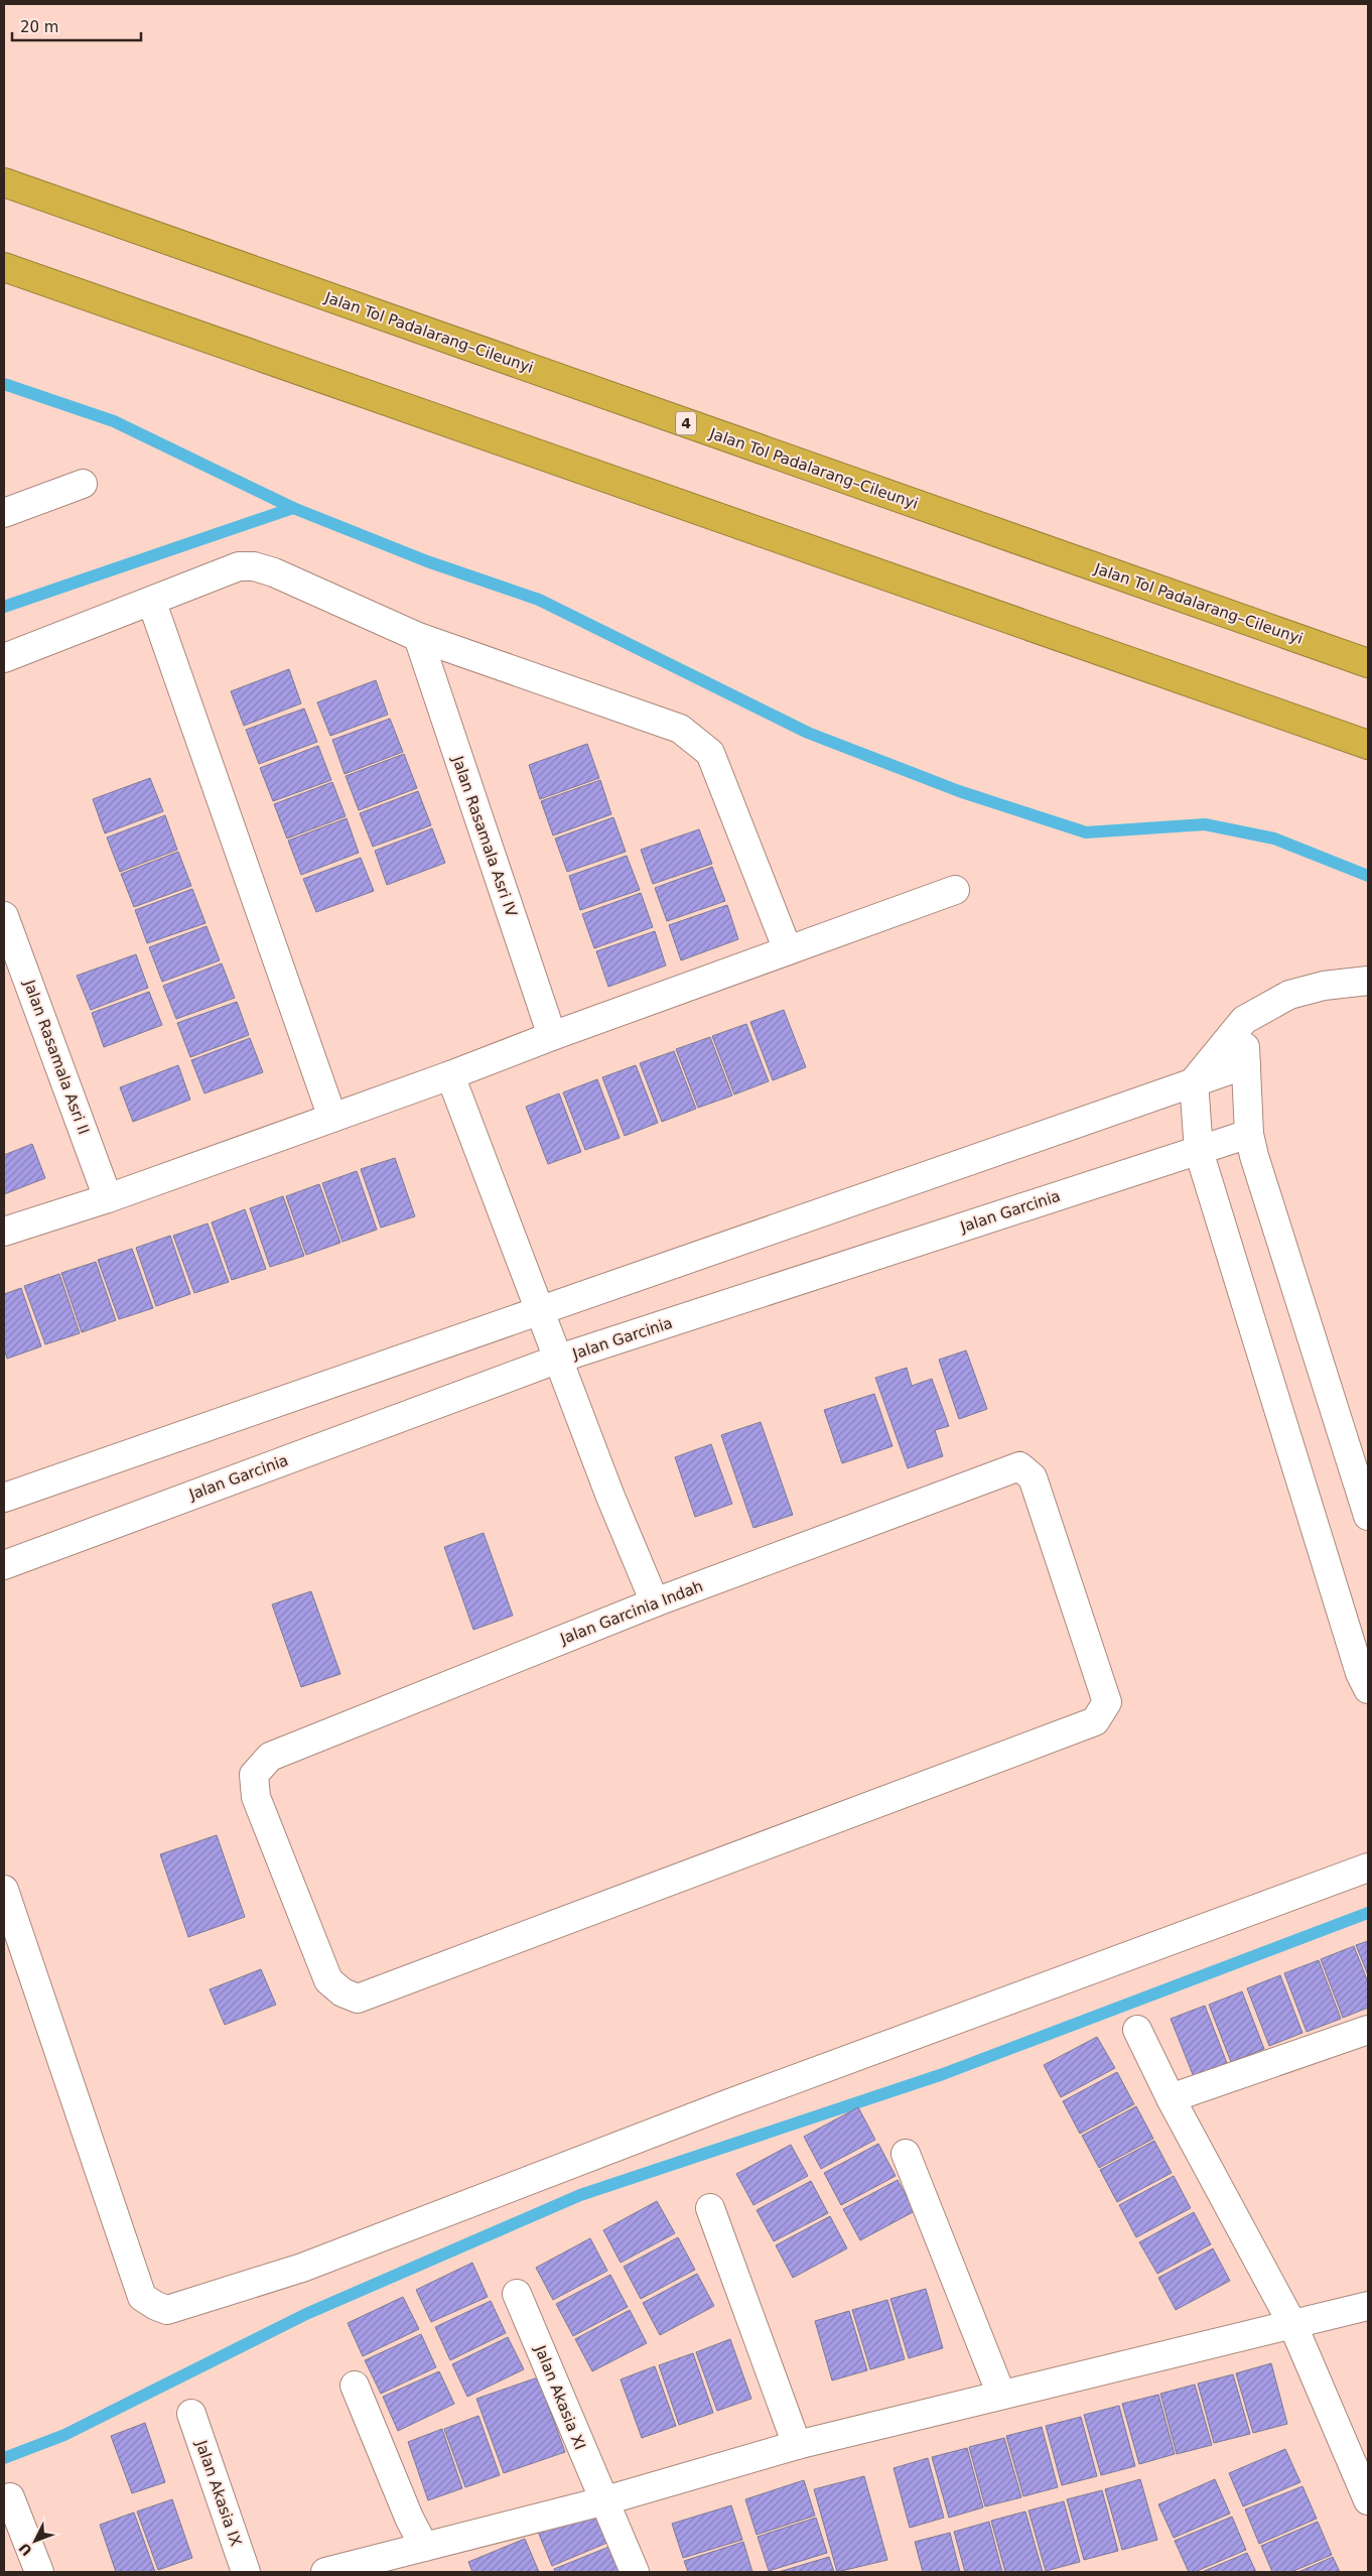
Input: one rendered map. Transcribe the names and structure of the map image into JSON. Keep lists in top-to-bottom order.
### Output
{
  "streets": {
    "highway": ["Jalan Tol Padalarang–Cileunyi", "4"],
    "street": [
      "Jalan Rasamala Asri IV",
      "Jalan Rasamala Asri II",
      "Jalan Garcinia",
      "Jalan Garcinia Indah",
      "Jalan Akasia XI",
      "Jalan Akasia IX"
    ]
  },
  "scale_bar": "20 m",
  "north": "bottom left"
}
